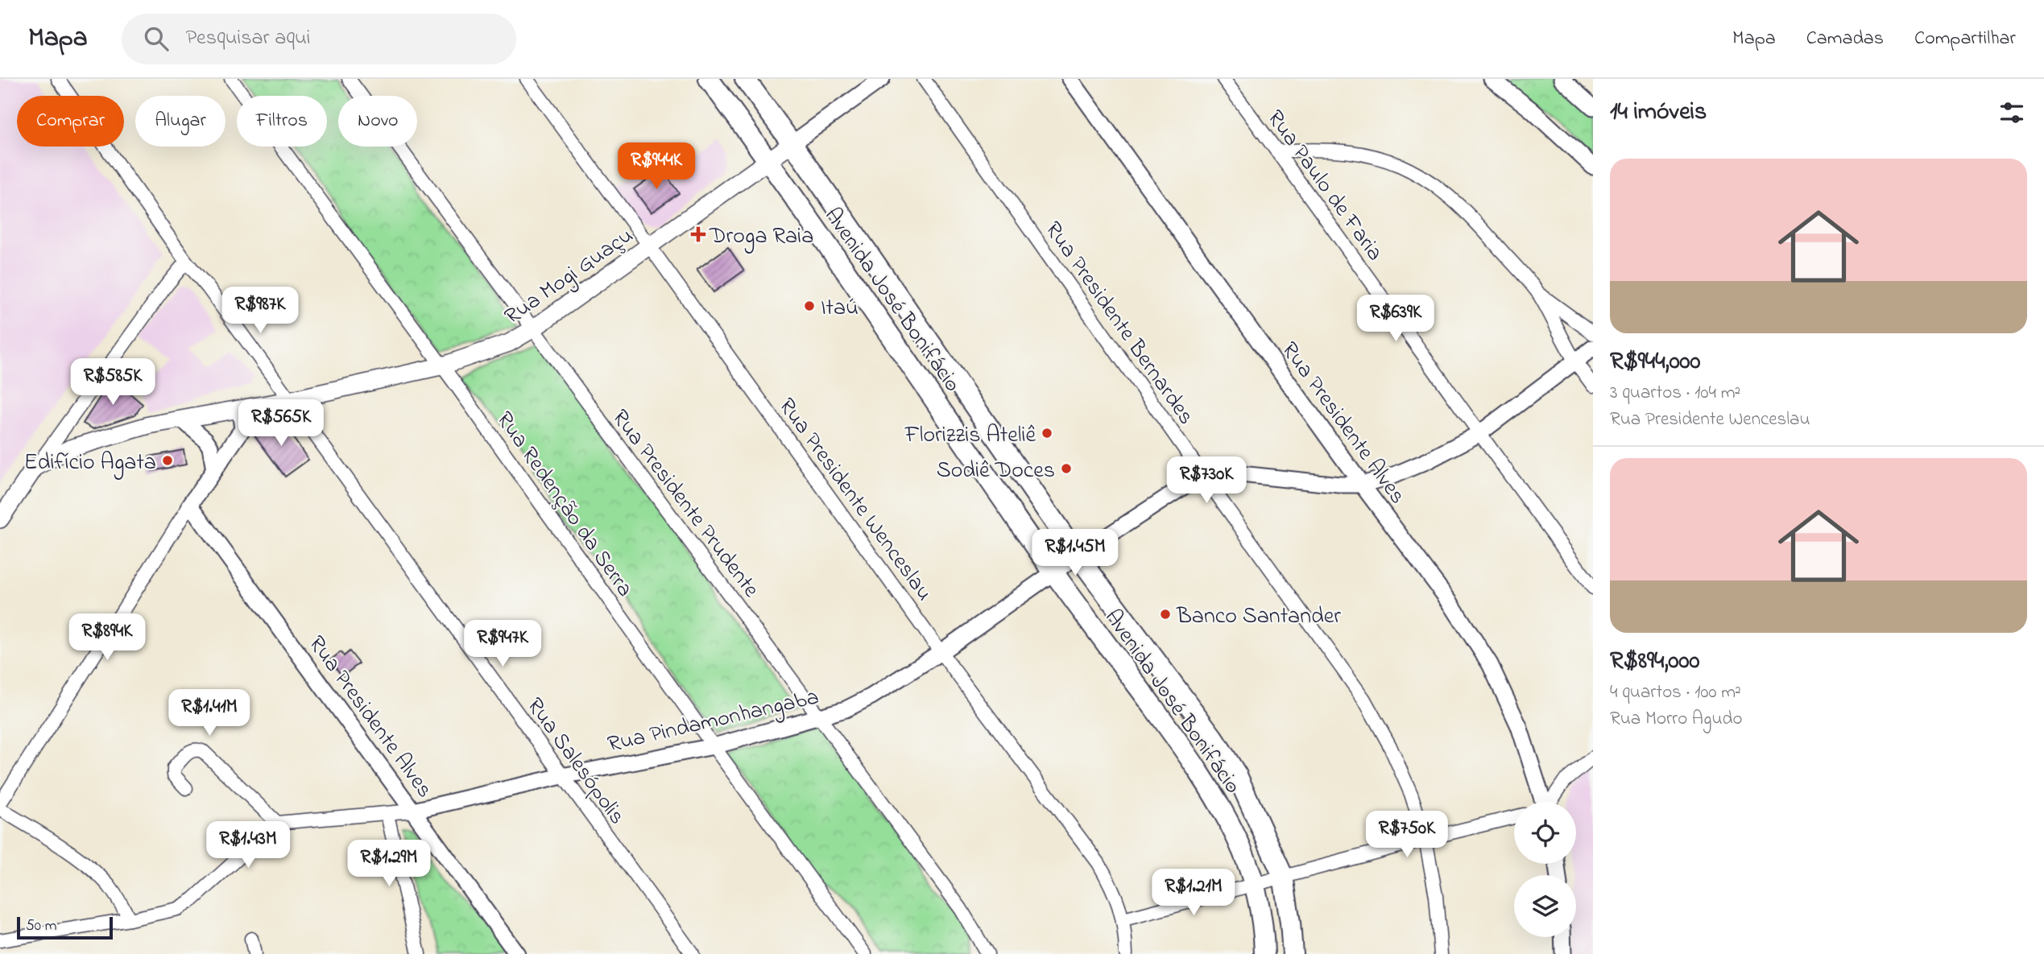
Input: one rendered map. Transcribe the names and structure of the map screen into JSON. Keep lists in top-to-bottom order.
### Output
{
  "streets": {
    "main road": ["Rua Mogi Guaçu", "Avenida José Bonifácio"],
    "street": [
      "Rua Paulo de Faria",
      "Rua Presidente Bernardes",
      "Rua Presidente Alves",
      "Rua Presidente Wenceslau",
      "Rua Presidente Prudente",
      "Rua Redenção da Serra",
      "Rua Pindamonhangaba",
      "Rua Salesópolis"
    ]
  },
  "crossings": [
    ["Rua Mogi Guaçu", "Avenida José Bonifácio"],
    ["Rua Mogi Guaçu", "Rua Presidente Wenceslau"],
    ["Rua Mogi Guaçu", "Rua Presidente Prudente"],
    ["Rua Mogi Guaçu", "Rua Redenção da Serra"],
    ["Rua Mogi Guaçu", "Rua Salesópolis"],
    ["Avenida José Bonifácio", "Rua Pindamonhangaba"],
    ["Rua Presidente Bernardes", "Rua Pindamonhangaba"],
    ["Rua Presidente Alves", "Rua Pindamonhangaba"],
    ["Rua Presidente Wenceslau", "Rua Pindamonhangaba"],
    ["Rua Presidente Prudente", "Rua Pindamonhangaba"],
    ["Rua Redenção da Serra", "Rua Pindamonhangaba"],
    ["Rua Pindamonhangaba", "Rua Salesópolis"]
  ],
  "places": {
    "health": ["Droga Raia"],
    "other": [
      "Itaú",
      "Florizzis Ateliê",
      "Edifício Agata",
      "Sodiê Doces",
      "Banco Santander"
    ]
  },
  "scale_bar": "50 m",
  "page": {
    "header": "Mapa",
    "search": "Pesquisar aqui",
    "nav": ["Mapa", "Camadas", "Compartilhar"],
    "heading": "14 imóveis",
    "chip": [
      "Comprar",
      "Alugar",
      "Filtros",
      "Novo"
    ],
    "price": [
      "R$944K",
      "R$987K",
      "R$639K",
      "R$585K",
      "R$565K",
      "R$730K",
      "R$1.45M",
      "R$894K",
      "R$947K",
      "R$1.41M",
      "R$750K",
      "R$1.43M",
      "R$1.29M",
      "R$1.21M"
    ],
    "list": [
      {
        "name": "R$944,000",
        "note": "3 quartos · 104 m² · Rua Presidente Wenceslau"
      },
      {
        "name": "R$894,000",
        "note": "4 quartos · 100 m² · Rua Morro Agudo"
      }
    ],
    "scale": "50 m"
  }
}
